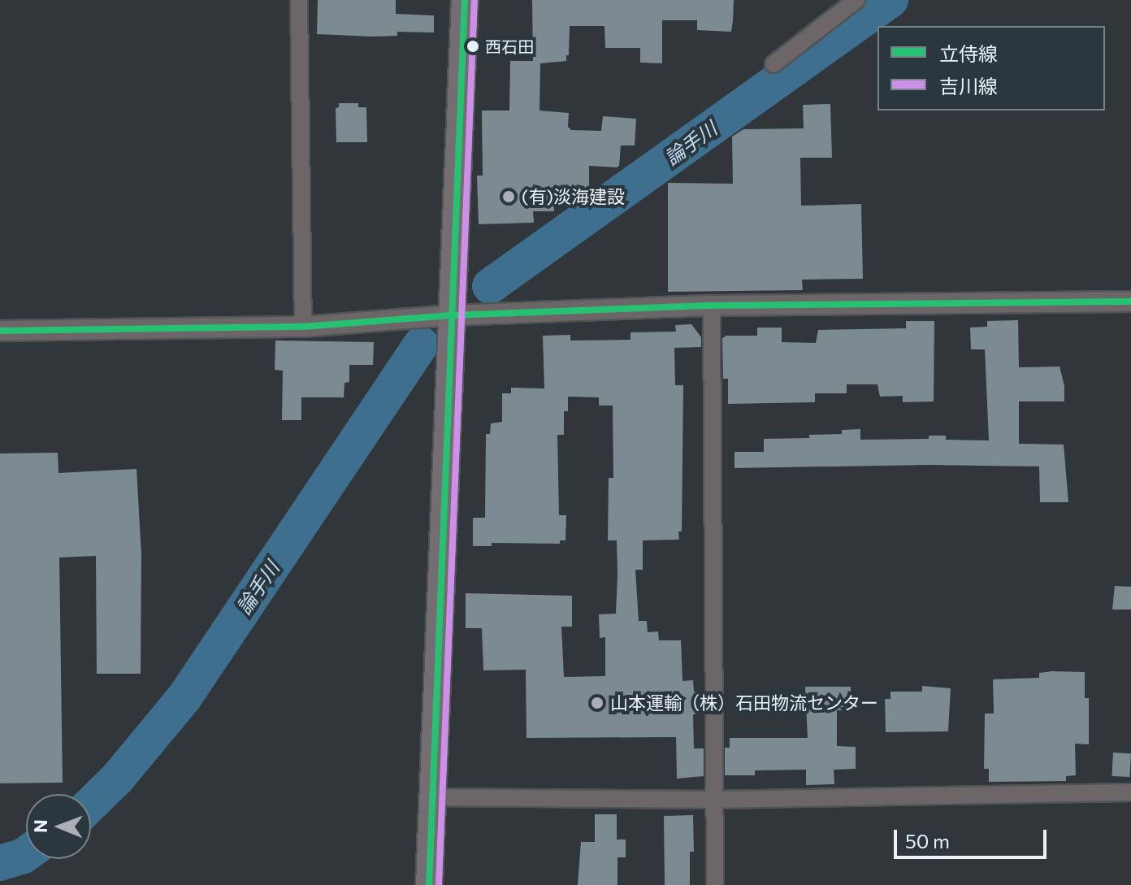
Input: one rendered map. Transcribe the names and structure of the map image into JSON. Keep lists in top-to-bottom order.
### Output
{
  "water": ["論手川"],
  "places": ["西石田", "(有)淡海建設", "山本運輸（株）石田物流センター"],
  "lines": ["transit line 立侍線", "transit line 吉川線"],
  "legend": ["立侍線", "吉川線"],
  "scale_bar": "50 m",
  "north": "left"
}
